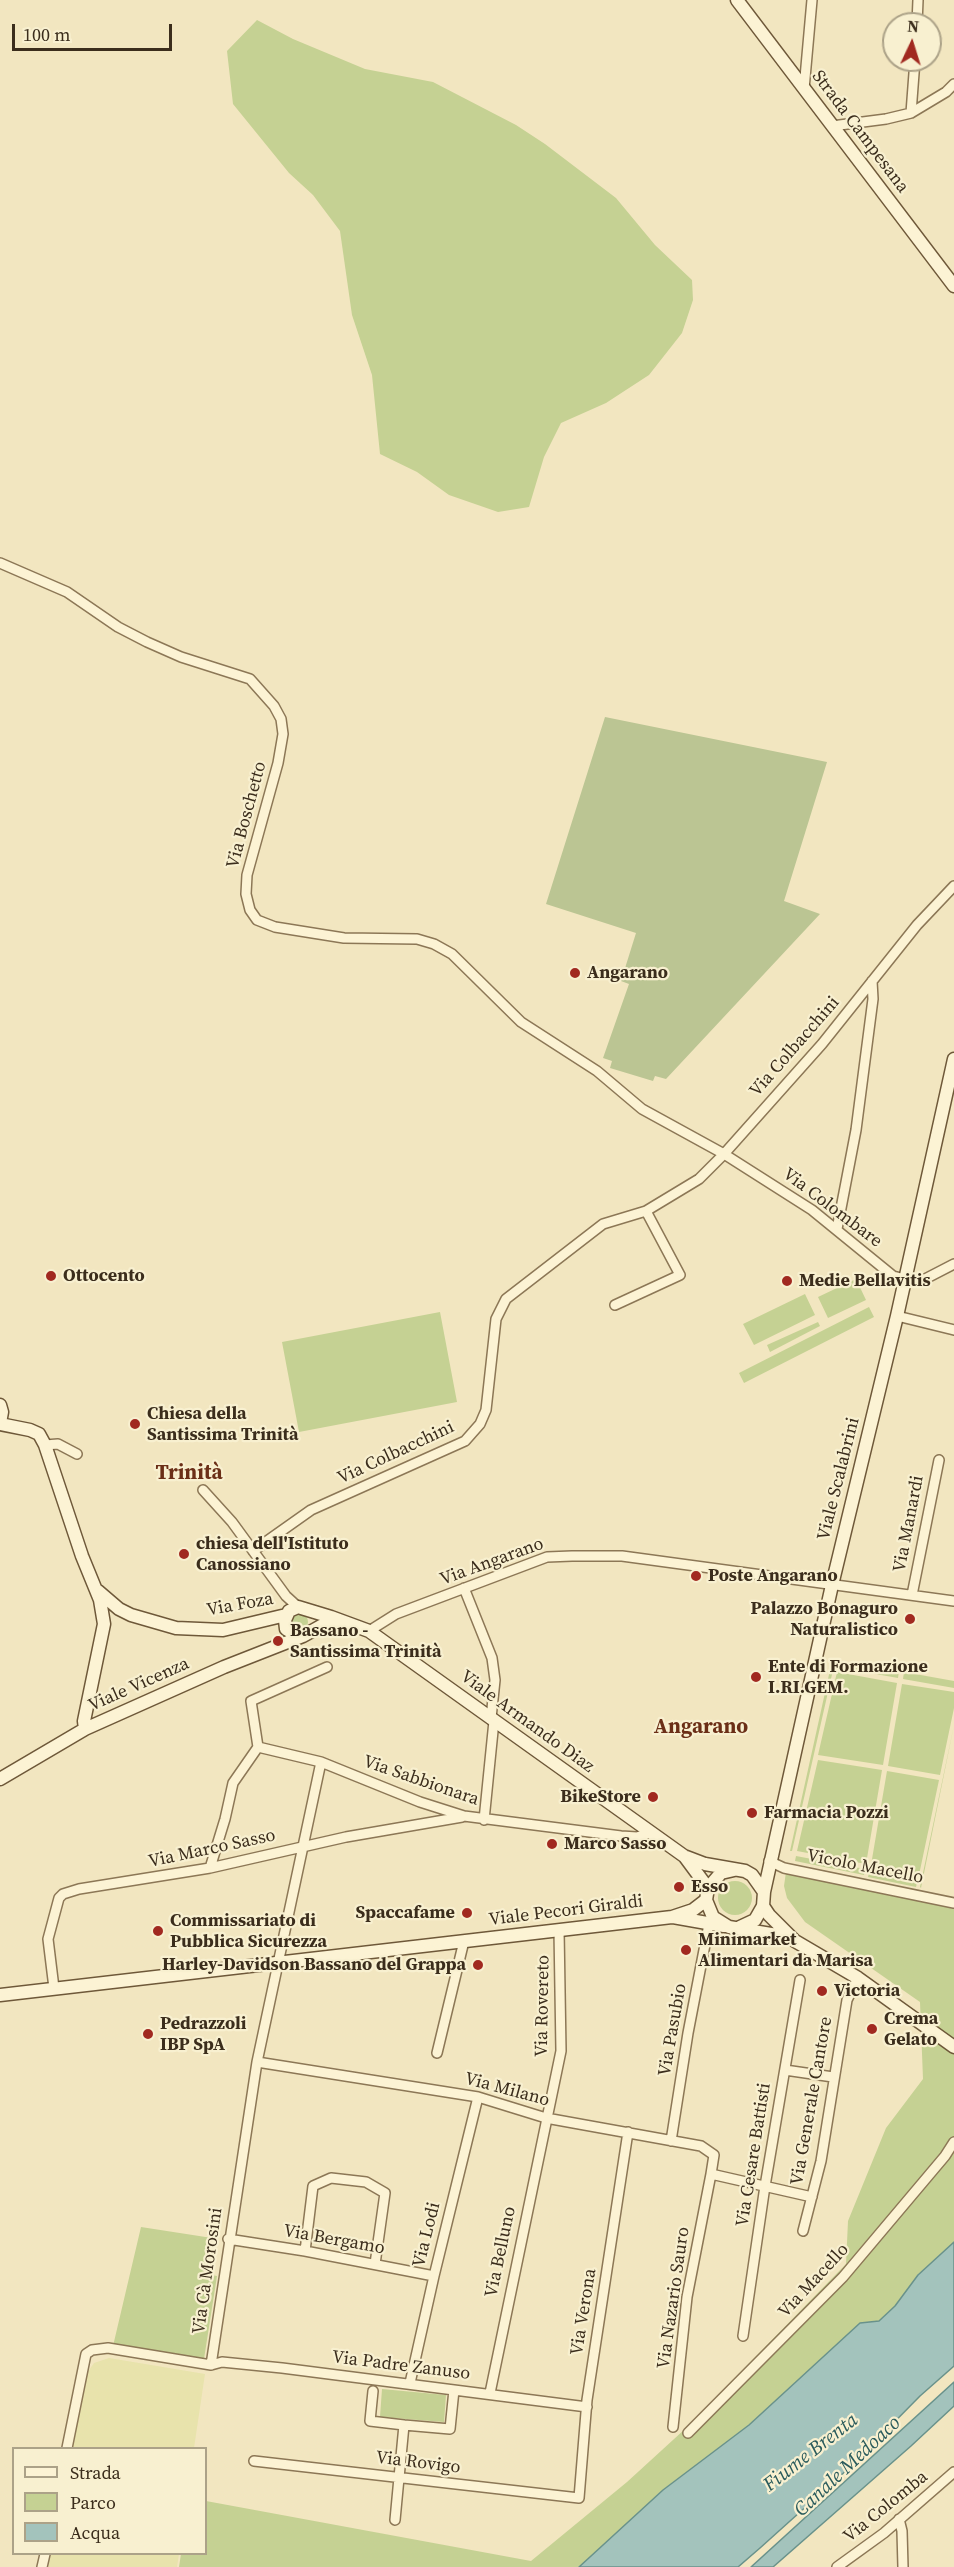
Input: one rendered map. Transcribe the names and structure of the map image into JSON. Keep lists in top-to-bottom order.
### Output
{
  "streets": {
    "street": [
      "Strada Campesana",
      "Via Boschetto",
      "Via Colbacchini",
      "Via Colombare",
      "Viale Scalabrini",
      "Via Manardi",
      "Via Angarano",
      "Via Foza",
      "Viale Vicenza",
      "Viale Armando Diaz",
      "Via Sabbionara",
      "Via Marco Sasso",
      "Vicolo Macello",
      "Viale Pecori Giraldi",
      "Via Rovereto",
      "Via Pasubio",
      "Via Milano",
      "Via Generale Cantore",
      "Via Cesare Battisti",
      "Via Lodi",
      "Via Bergamo",
      "Via Belluno",
      "Via Cà Morosini",
      "Via Macello",
      "Via Nazario Sauro",
      "Via Verona",
      "Via Padre Zanuso",
      "Via Rovigo",
      "Via Colomba"
    ]
  },
  "crossings": [
    ["Via Boschetto", "Via Colbacchini"],
    ["Via Boschetto", "Via Colombare"],
    ["Via Colbacchini", "Via Colombare"],
    ["Via Colombare", "Viale Scalabrini"],
    ["Viale Scalabrini", "Via Angarano"],
    ["Viale Scalabrini", "Viale Armando Diaz"],
    ["Viale Scalabrini", "Vicolo Macello"],
    ["Viale Scalabrini", "Viale Pecori Giraldi"],
    ["Via Manardi", "Via Angarano"],
    ["Via Angarano", "Viale Armando Diaz"],
    ["Via Angarano", "Via Sabbionara"],
    ["Via Foza", "Viale Armando Diaz"],
    ["Viale Armando Diaz", "Via Sabbionara"],
    ["Viale Armando Diaz", "Viale Pecori Giraldi"],
    ["Via Sabbionara", "Via Marco Sasso"],
    ["Via Marco Sasso", "Viale Pecori Giraldi"],
    ["Viale Pecori Giraldi", "Via Rovereto"],
    ["Viale Pecori Giraldi", "Via Pasubio"],
    ["Viale Pecori Giraldi", "Via Cà Morosini"],
    ["Via Rovereto", "Via Milano"],
    ["Via Rovereto", "Via Belluno"],
    ["Via Pasubio", "Via Milano"],
    ["Via Milano", "Via Lodi"],
    ["Via Milano", "Via Belluno"],
    ["Via Milano", "Via Cà Morosini"],
    ["Via Milano", "Via Nazario Sauro"],
    ["Via Milano", "Via Verona"],
    ["Via Lodi", "Via Bergamo"],
    ["Via Lodi", "Via Padre Zanuso"],
    ["Via Bergamo", "Via Cà Morosini"],
    ["Via Belluno", "Via Padre Zanuso"],
    ["Via Cà Morosini", "Via Padre Zanuso"],
    ["Via Verona", "Via Padre Zanuso"],
    ["Via Verona", "Via Rovigo"]
  ],
  "districts": ["Trinità", "Angarano"],
  "water": ["Fiume Brenta", "Canale Medoaco"],
  "places": [
    "Angarano",
    "Ottocento",
    "Medie Bellavitis",
    "Chiesa della Santissima Trinità",
    "chiesa dell'Istituto Canossiano",
    "Poste Angarano",
    "Palazzo Bonaguro Naturalistico",
    "Bassano - Santissima Trinità",
    "Ente di Formazione I.RI.GEM.",
    "BikeStore",
    "Farmacia Pozzi",
    "Marco Sasso",
    "Esso",
    "Spaccafame",
    "Commissariato di Pubblica Sicurezza",
    "Minimarket Alimentari da Marisa",
    "Harley-Davidson Bassano del Grappa",
    "Victoria",
    "Crema Gelato",
    "Pedrazzoli IBP SpA"
  ],
  "legend": ["Strada", "Parco", "Acqua"],
  "scale_bar": "100 m",
  "north": "top"
}
